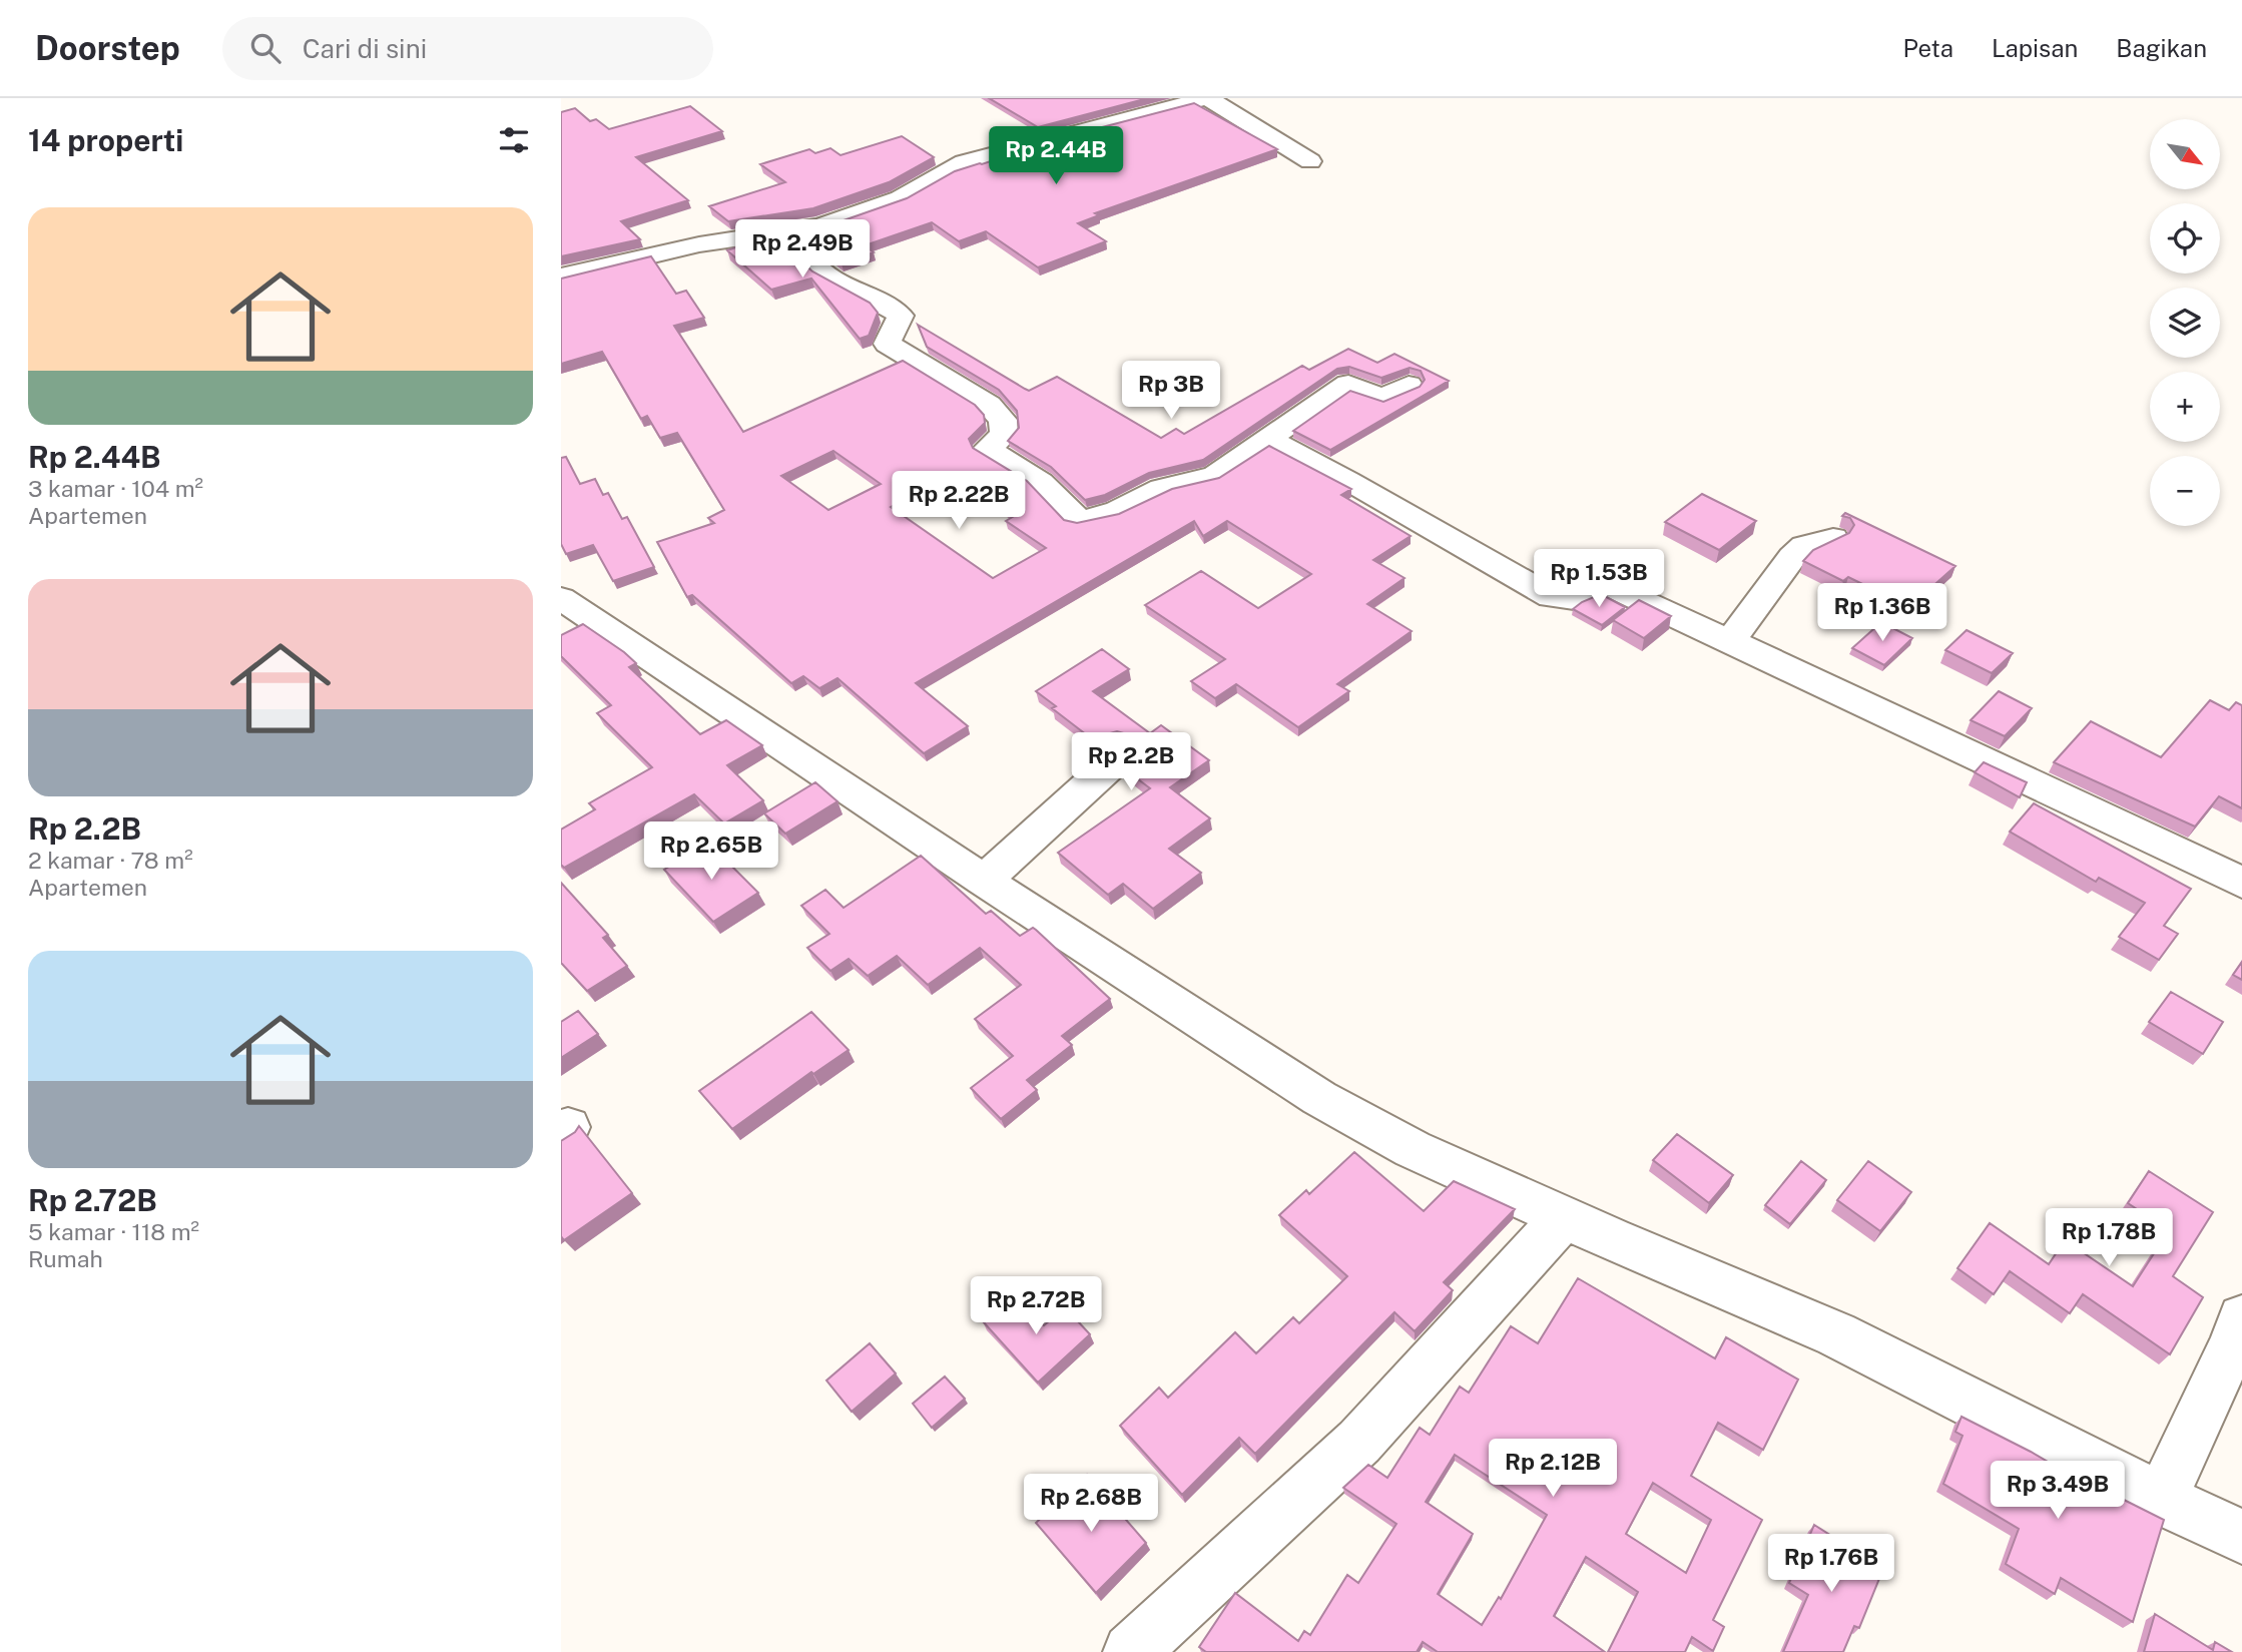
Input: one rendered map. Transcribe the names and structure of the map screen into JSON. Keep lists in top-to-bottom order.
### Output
{
  "north": "bottom right",
  "page": {
    "header": "Doorstep",
    "search": "Cari di sini",
    "nav": ["Peta", "Lapisan", "Bagikan"],
    "heading": "14 properti",
    "map_buttons": ["+", "−"],
    "price": [
      "Rp 2.44B",
      "Rp 2.49B",
      "Rp 3B",
      "Rp 2.22B",
      "Rp 1.53B",
      "Rp 1.36B",
      "Rp 2.2B",
      "Rp 2.65B",
      "Rp 1.78B",
      "Rp 2.72B",
      "Rp 2.12B",
      "Rp 3.49B",
      "Rp 2.68B",
      "Rp 1.76B"
    ],
    "list": [
      {
        "name": "Rp 2.44B",
        "note": "3 kamar · 104 m² · Apartemen"
      },
      {
        "name": "Rp 2.2B",
        "note": "2 kamar · 78 m² · Apartemen"
      },
      {
        "name": "Rp 2.72B",
        "note": "5 kamar · 118 m² · Rumah"
      }
    ]
  }
}
